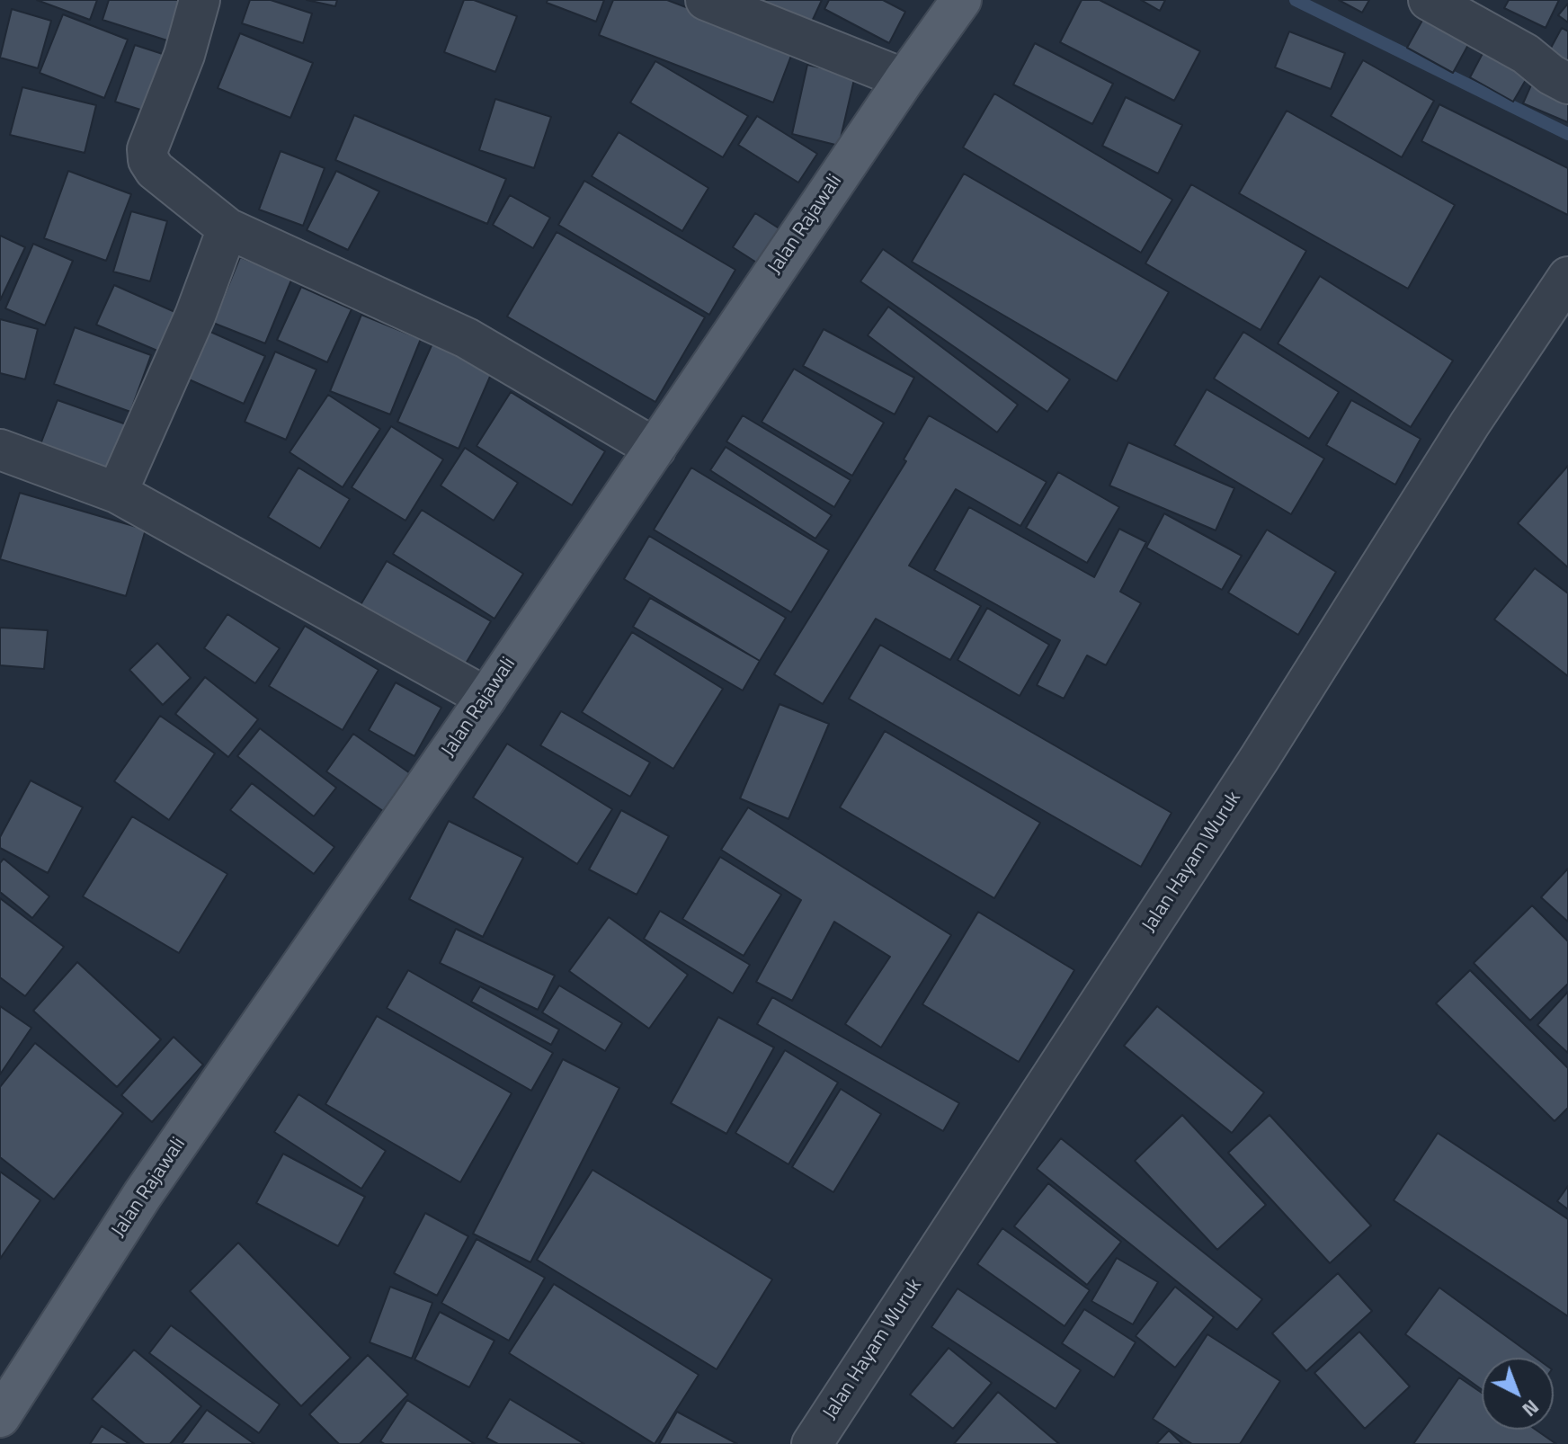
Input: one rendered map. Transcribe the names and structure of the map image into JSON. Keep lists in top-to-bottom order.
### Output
{
  "streets": {
    "main road": ["Jalan Rajawali"],
    "street": ["Jalan Hayam Wuruk"]
  },
  "north": "bottom right"
}
